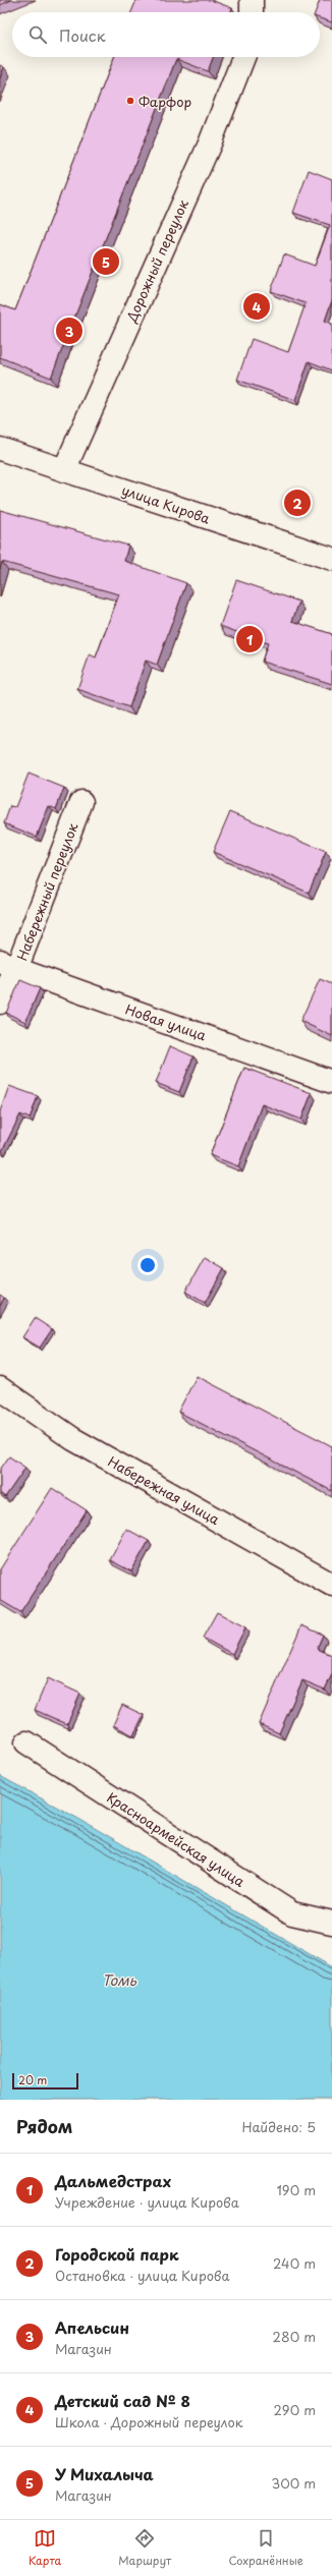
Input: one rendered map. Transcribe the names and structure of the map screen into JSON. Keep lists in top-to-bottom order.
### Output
{
  "streets": {
    "street": [
      "Дорожный переулок",
      "улица Кирова",
      "Набережный переулок",
      "Новая улица",
      "Набережная улица",
      "Красноармейская улица"
    ]
  },
  "crossings": [
    ["Дорожный переулок", "улица Кирова"],
    ["Набережный переулок", "Новая улица"]
  ],
  "water": ["Томь"],
  "places": ["Фарфор"],
  "scale_bar": "20 m",
  "page": {
    "search": "Поиск",
    "pins": [
      "5",
      "4",
      "3",
      "2",
      "1"
    ],
    "scale": "20 m",
    "heading": ["Рядом", "Найдено: 5"],
    "list": [
      {
        "mark": "1",
        "name": "Дальмедстрах",
        "note": "Учреждение · улица Кирова",
        "value": "190 m"
      },
      {
        "mark": "2",
        "name": "Городской парк",
        "note": "Остановка · улица Кирова",
        "value": "240 m"
      },
      {
        "mark": "3",
        "name": "Апельсин",
        "note": "Магазин",
        "value": "280 m"
      },
      {
        "mark": "4",
        "name": "Детский сад № 8",
        "note": "Школа · Дорожный переулок",
        "value": "290 m"
      },
      {
        "mark": "5",
        "name": "У Михалыча",
        "note": "Магазин",
        "value": "300 m"
      }
    ],
    "nav": ["Карта", "Маршрут", "Сохранённые"]
  }
}
